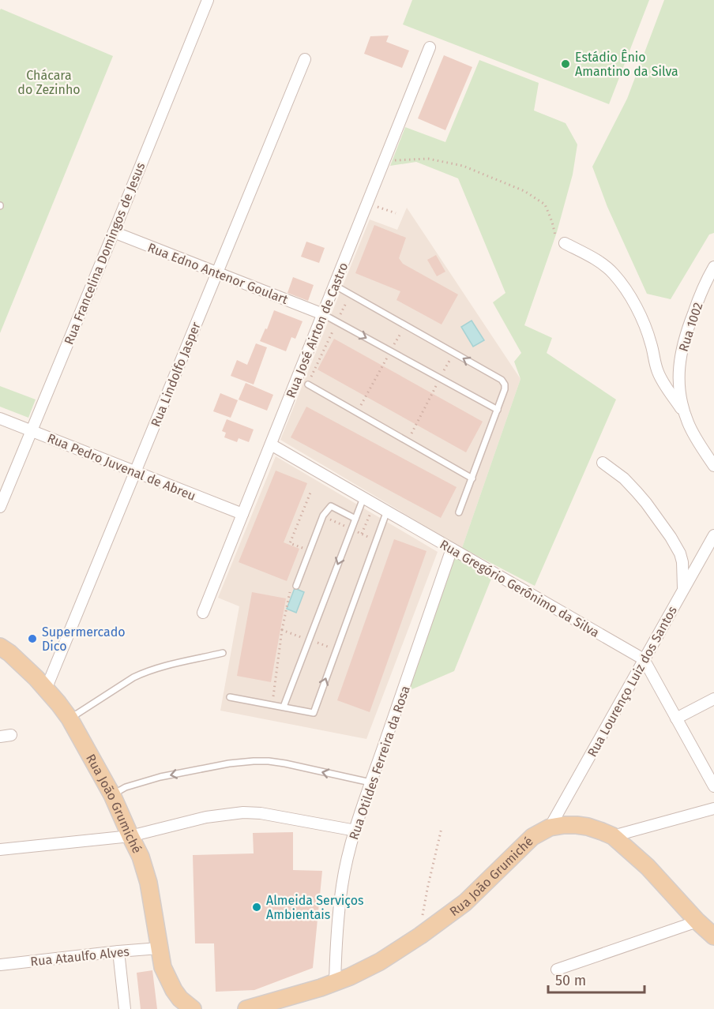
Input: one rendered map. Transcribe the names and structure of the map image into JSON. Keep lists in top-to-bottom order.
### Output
{
  "streets": {
    "main road": ["Rua João Grumiché"],
    "street": [
      "Rua Francelina Domingos de Jesus",
      "Rua Edno Antenor Goulart",
      "Rua 1002",
      "Rua José Airton de Castro",
      "Rua Lindolfo Jasper",
      "Rua Pedro Juvenal de Abreu",
      "Rua Gregório Gerônimo da Silva",
      "Rua Lourenço Luiz dos Santos",
      "Rua Otildes Ferreira da Rosa",
      "Rua Ataulfo Alves"
    ]
  },
  "crossings": [
    ["Rua Francelina Domingos de Jesus", "Rua Edno Antenor Goulart"],
    ["Rua Francelina Domingos de Jesus", "Rua Pedro Juvenal de Abreu"],
    ["Rua Edno Antenor Goulart", "Rua José Airton de Castro"],
    ["Rua Edno Antenor Goulart", "Rua Lindolfo Jasper"],
    ["Rua José Airton de Castro", "Rua Pedro Juvenal de Abreu"],
    ["Rua José Airton de Castro", "Rua Gregório Gerônimo da Silva"],
    ["Rua Lindolfo Jasper", "Rua Pedro Juvenal de Abreu"],
    ["Rua Lindolfo Jasper", "Rua João Grumiché"],
    ["Rua Gregório Gerônimo da Silva", "Rua Lourenço Luiz dos Santos"],
    ["Rua Gregório Gerônimo da Silva", "Rua Otildes Ferreira da Rosa"],
    ["Rua Lourenço Luiz dos Santos", "Rua João Grumiché"],
    ["Rua Otildes Ferreira da Rosa", "Rua João Grumiché"],
    ["Rua João Grumiché", "Rua Ataulfo Alves"]
  ],
  "parks": ["Chácara do Zezinho"],
  "places": ["Estádio Ênio Amantino da Silva", "Supermercado Dico", "Almeida Serviços Ambientais"],
  "scale_bar": "50 m"
}
